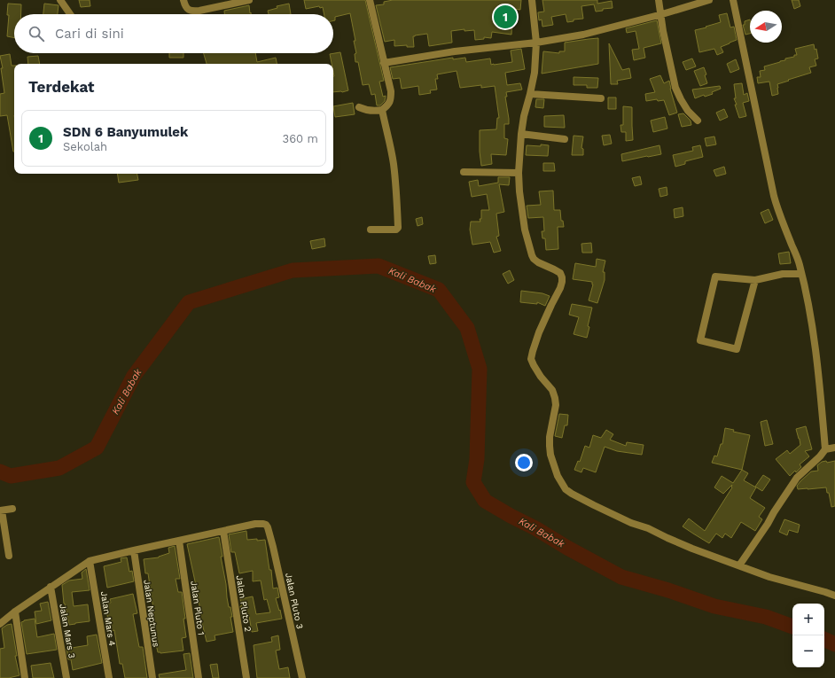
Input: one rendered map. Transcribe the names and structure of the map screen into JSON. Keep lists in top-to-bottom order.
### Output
{
  "streets": {
    "street": [
      "Jalan Pluto 3",
      "Jalan Pluto 2",
      "Jalan Pluto 1",
      "Jalan Neptunus",
      "Jalan Mars 4",
      "Jalan Mars 3"
    ]
  },
  "crossings": [
    ["Jalan Pluto 3", "Jalan Pluto 2"]
  ],
  "water": ["Kali Babak"],
  "north": "left",
  "page": {
    "pins": "1",
    "search": "Cari di sini",
    "heading": "Terdekat",
    "list": [
      {
        "mark": "1",
        "name": "SDN 6 Banyumulek",
        "note": "Sekolah",
        "value": "360 m"
      }
    ],
    "map_buttons": ["+", "−"]
  }
}
